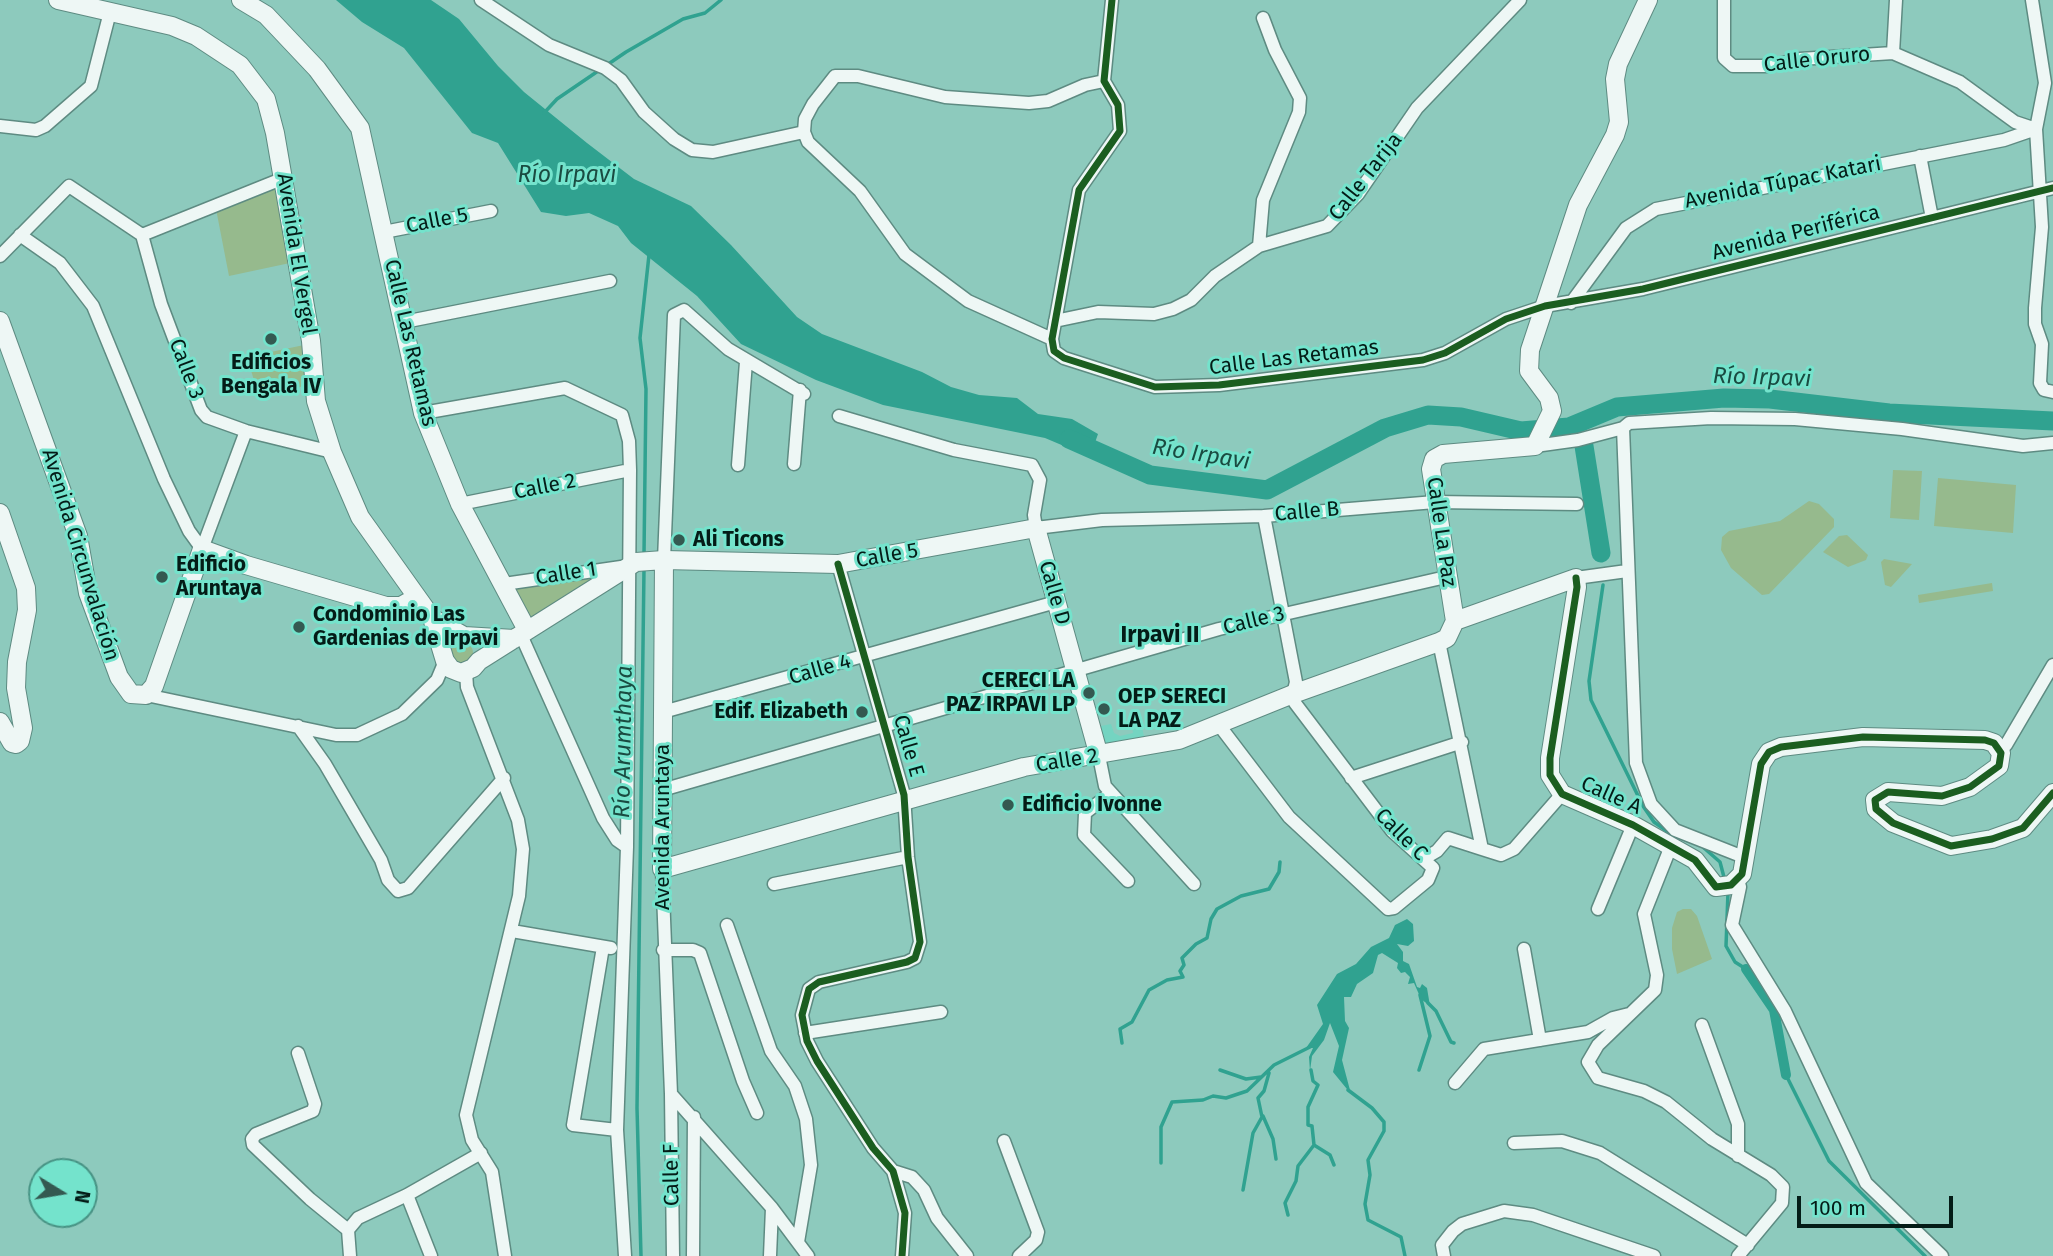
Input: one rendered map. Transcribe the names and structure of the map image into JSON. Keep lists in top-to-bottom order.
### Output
{
  "streets": {
    "main road": [
      "Calle 5",
      "Avenida El Vergel",
      "Calle Las Retamas",
      "Calle 2",
      "Calle La Paz",
      "Avenida Circunvalación",
      "Calle D",
      "Calle A",
      "Avenida Aruntaya"
    ],
    "street": [
      "Calle Oruro",
      "Calle Tarija",
      "Avenida Túpac Katari",
      "Avenida Periférica",
      "Calle 3",
      "Calle B",
      "Calle 1",
      "Calle 4",
      "Calle E",
      "Calle C",
      "Calle F"
    ]
  },
  "crossings": [
    ["Calle Oruro", "Avenida Túpac Katari"],
    ["Avenida Túpac Katari", "Avenida Periférica"],
    ["Calle 5", "Calle Las Retamas"],
    ["Calle 5", "Calle B"],
    ["Calle 5", "Calle 1"],
    ["Calle 5", "Calle D"],
    ["Calle 5", "Calle E"],
    ["Calle 5", "Avenida Aruntaya"],
    ["Avenida Periférica", "Calle Las Retamas"],
    ["Avenida El Vergel", "Calle 3"],
    ["Calle Las Retamas", "Calle 2"],
    ["Calle Las Retamas", "Calle 1"],
    ["Calle 3", "Calle La Paz"],
    ["Calle 3", "Calle D"],
    ["Calle 3", "Calle E"],
    ["Calle 3", "Avenida Aruntaya"],
    ["Calle 3", "Calle C"],
    ["Calle 2", "Calle D"],
    ["Calle 2", "Calle E"],
    ["Calle 2", "Avenida Aruntaya"],
    ["Calle 2", "Calle C"],
    ["Calle B", "Calle La Paz"],
    ["Calle B", "Calle D"],
    ["Calle B", "Calle C"],
    ["Calle 1", "Avenida Aruntaya"],
    ["Calle D", "Calle 4"],
    ["Calle 4", "Calle E"],
    ["Calle 4", "Avenida Aruntaya"],
    ["Avenida Aruntaya", "Calle F"]
  ],
  "districts": ["Irpavi II"],
  "water": ["Río Irpavi", "Río Arumthaya"],
  "places": [
    "Edificios Bengala IV",
    "Ali Ticons",
    "Edificio Aruntaya",
    "Condominio Las Gardenias de Irpavi",
    "CERECI LA PAZ IRPAVI LP",
    "OEP SERECI LA PAZ",
    "Edif. Elizabeth",
    "Edificio Ivonne"
  ],
  "scale_bar": "100 m",
  "north": "right"
}
